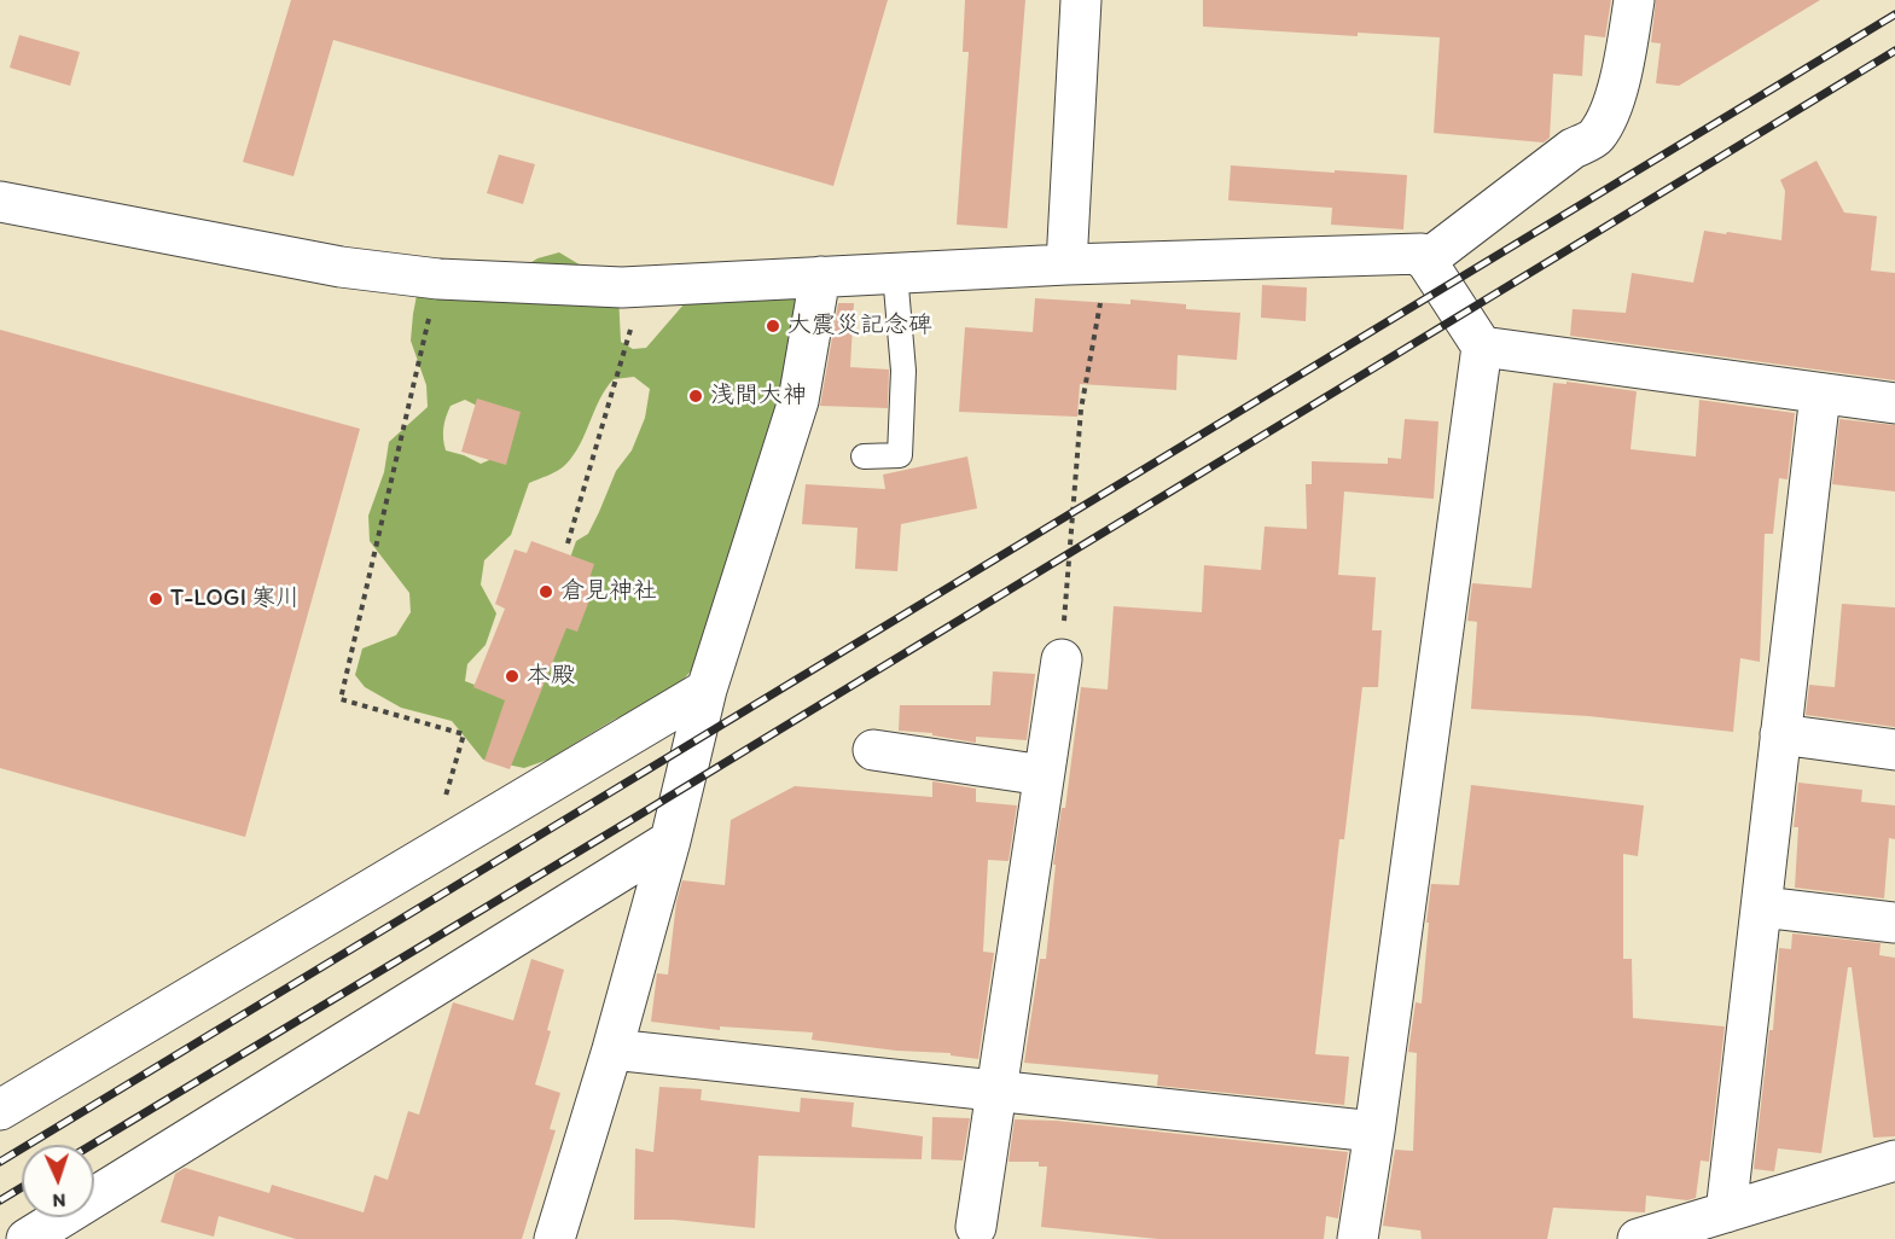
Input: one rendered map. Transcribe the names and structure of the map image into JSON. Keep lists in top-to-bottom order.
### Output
{
  "places": [
    "大震災記念碑",
    "浅間大神",
    "倉見神社",
    "T-LOGI 寒川",
    "本殿"
  ],
  "north": "bottom"
}
